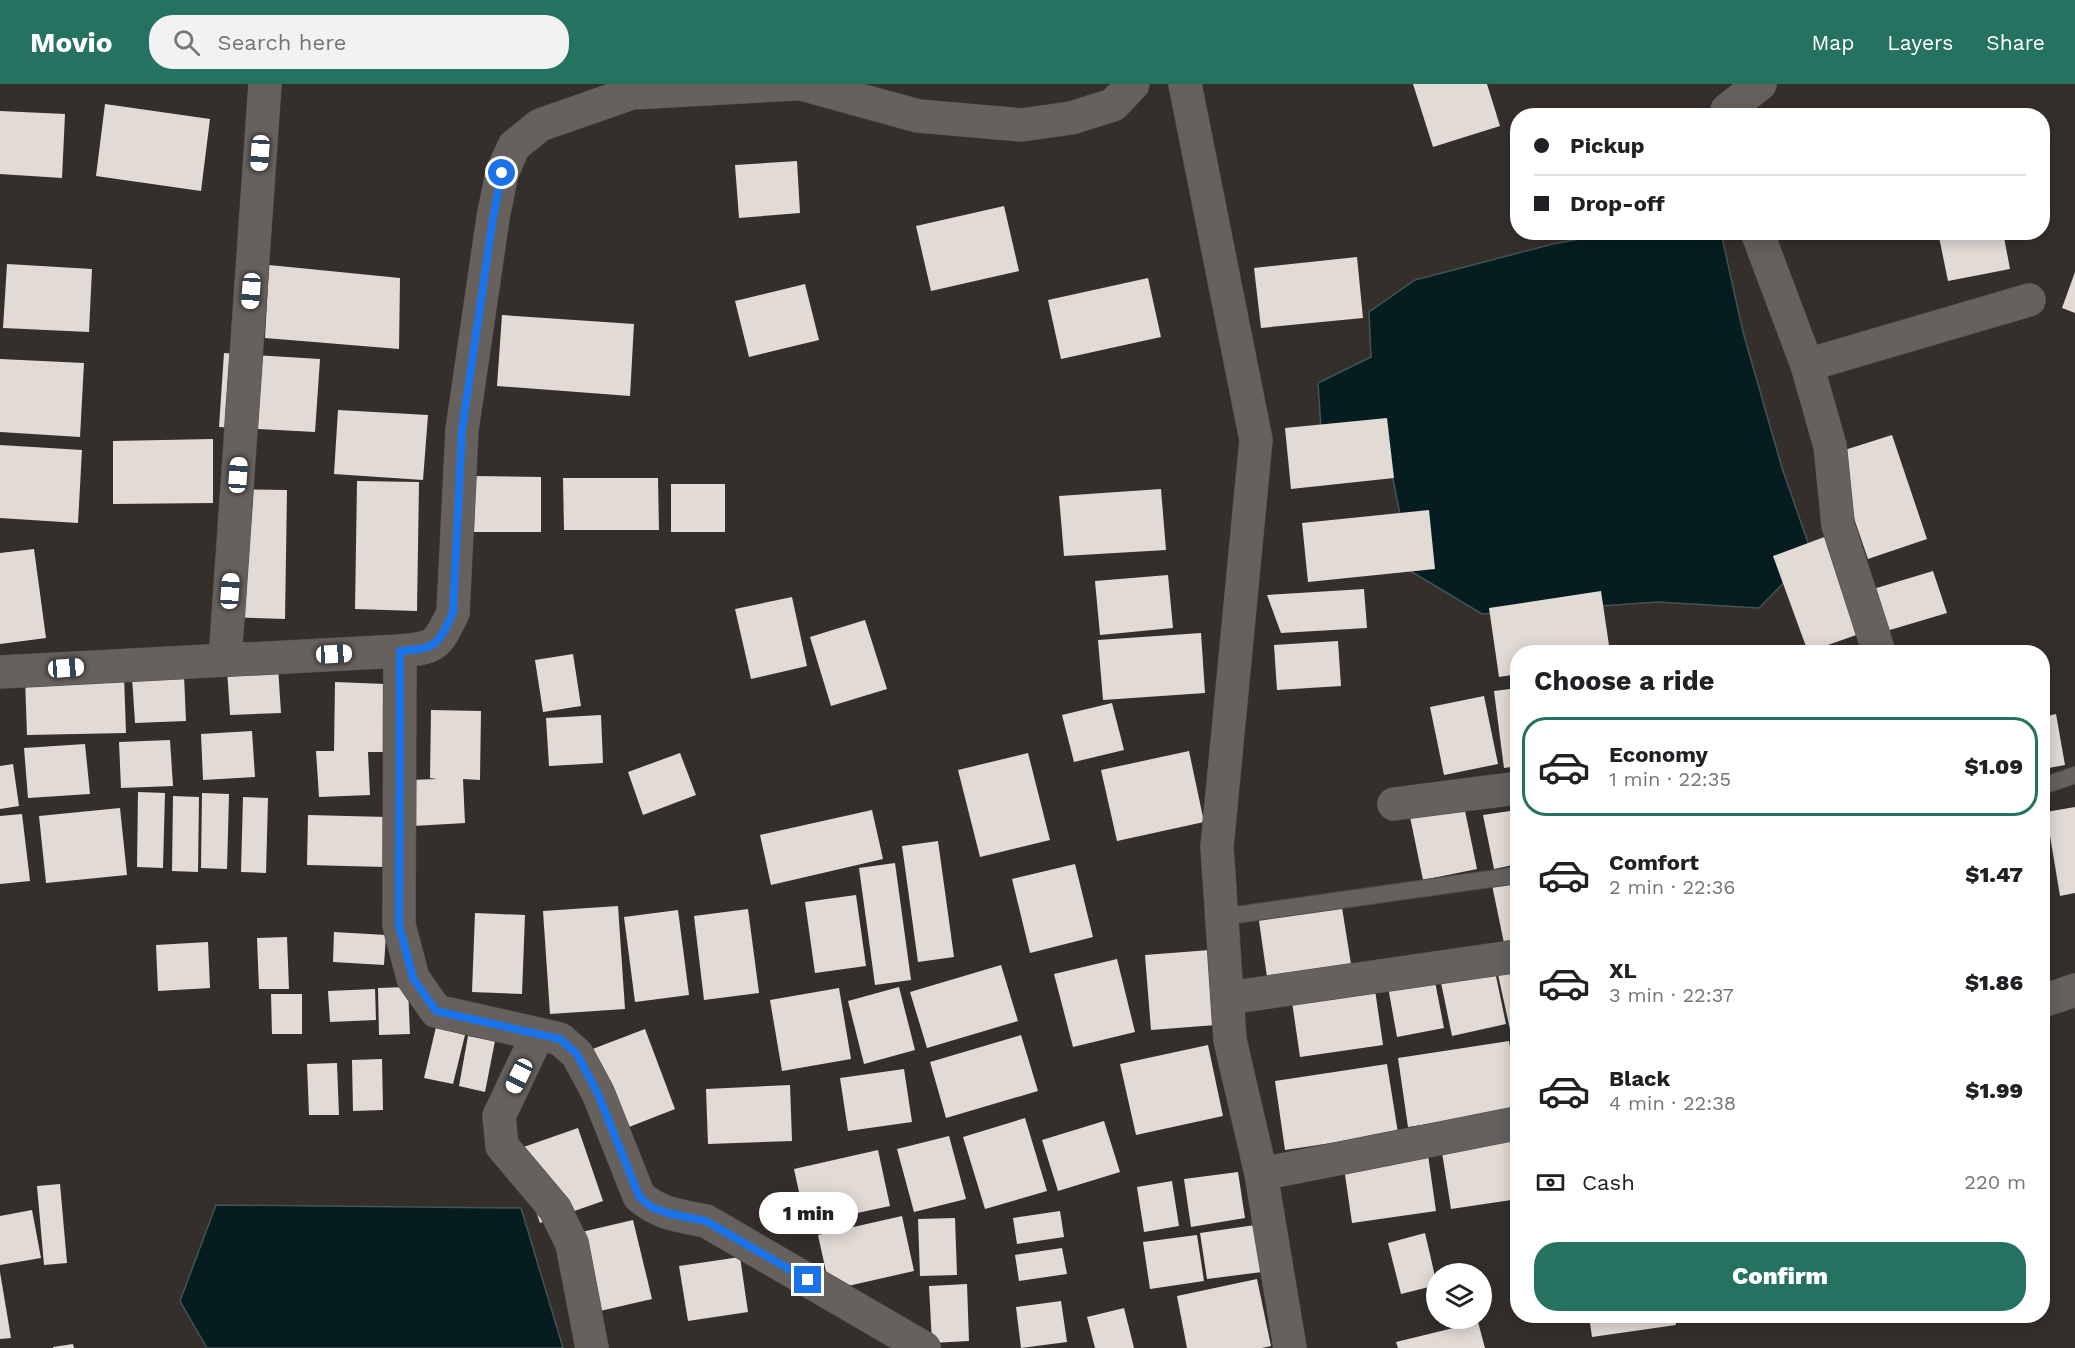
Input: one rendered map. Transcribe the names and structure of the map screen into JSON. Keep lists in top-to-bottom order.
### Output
{
  "page": {
    "header": "Movio",
    "search": "Search here",
    "nav": ["Map", "Layers", "Share"],
    "banner": ["Pickup", "Drop-off"],
    "heading": "Choose a ride",
    "list": [
      {
        "name": "Economy",
        "note": "1 min · 22:35",
        "value": "$1.09"
      },
      {
        "name": "Comfort",
        "note": "2 min · 22:36",
        "value": "$1.47"
      },
      {
        "name": "XL",
        "note": "3 min · 22:37",
        "value": "$1.86"
      },
      {
        "name": "Black",
        "note": "4 min · 22:38",
        "value": "$1.99"
      }
    ],
    "pay": ["Cash", "220 m"],
    "bubble": "1 min",
    "buttons": "Confirm"
  }
}
